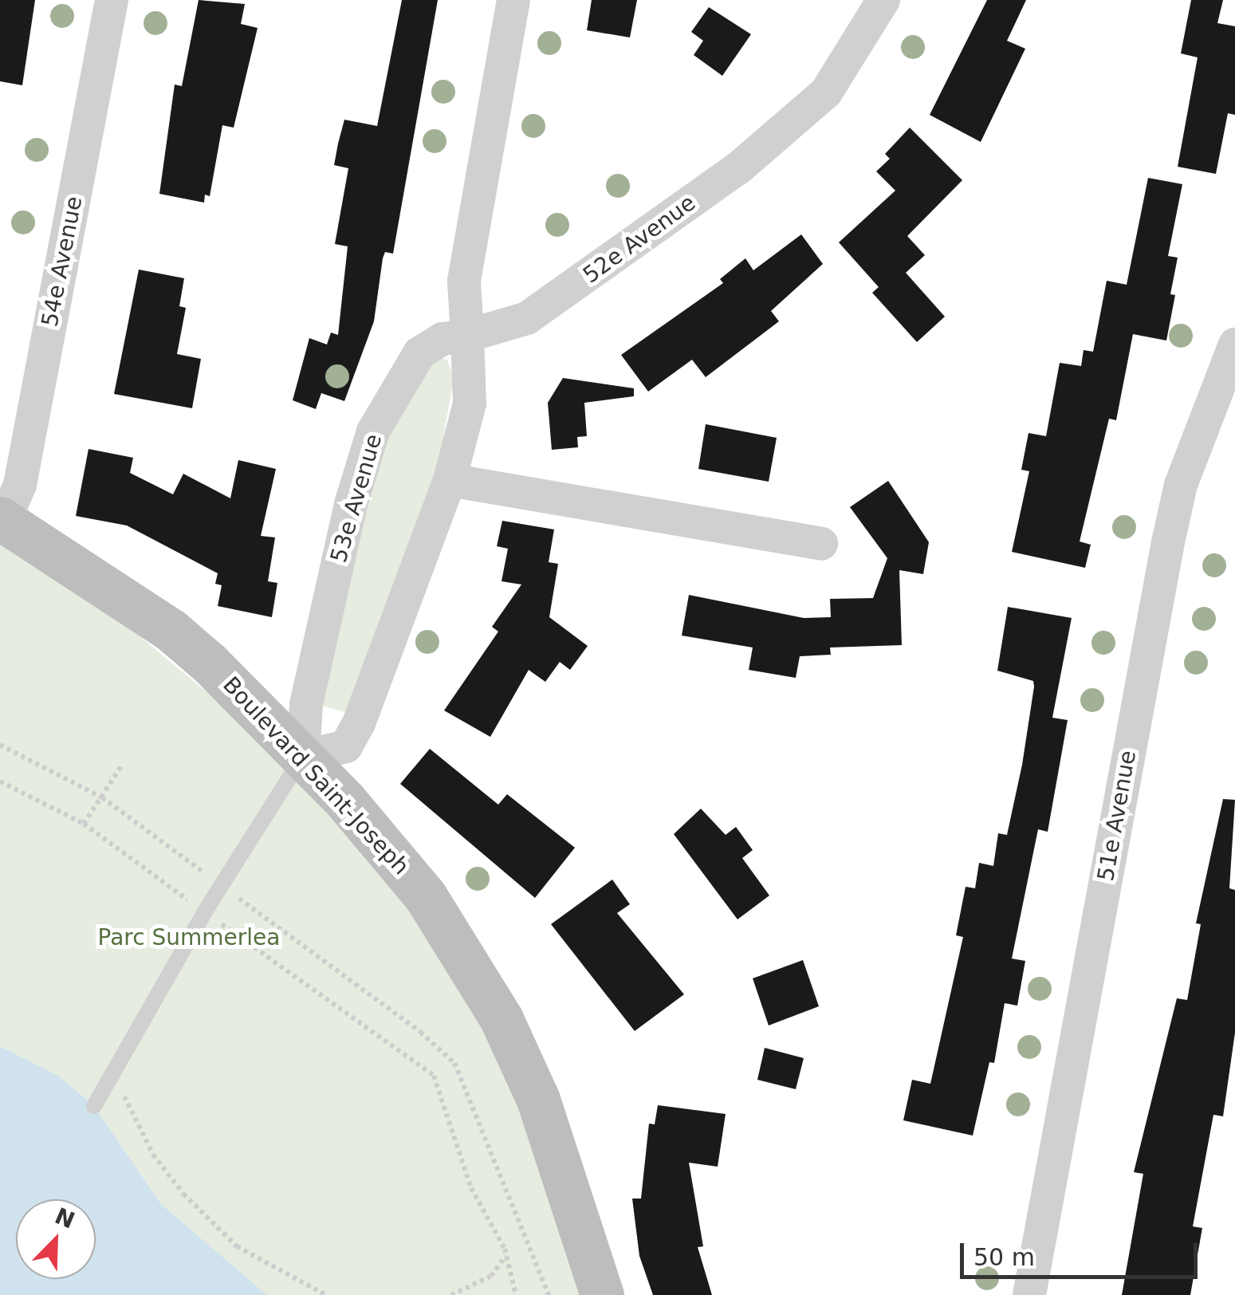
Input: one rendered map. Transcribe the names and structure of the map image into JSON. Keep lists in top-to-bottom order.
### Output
{
  "streets": {
    "street": [
      "52e Avenue",
      "54e Avenue",
      "53e Avenue",
      "Boulevard Saint-Joseph",
      "51e Avenue"
    ]
  },
  "crossings": [
    ["52e Avenue", "53e Avenue"],
    ["54e Avenue", "Boulevard Saint-Joseph"],
    ["53e Avenue", "Boulevard Saint-Joseph"]
  ],
  "parks": ["Parc Summerlea"],
  "scale_bar": "50 m",
  "north": "top right"
}
